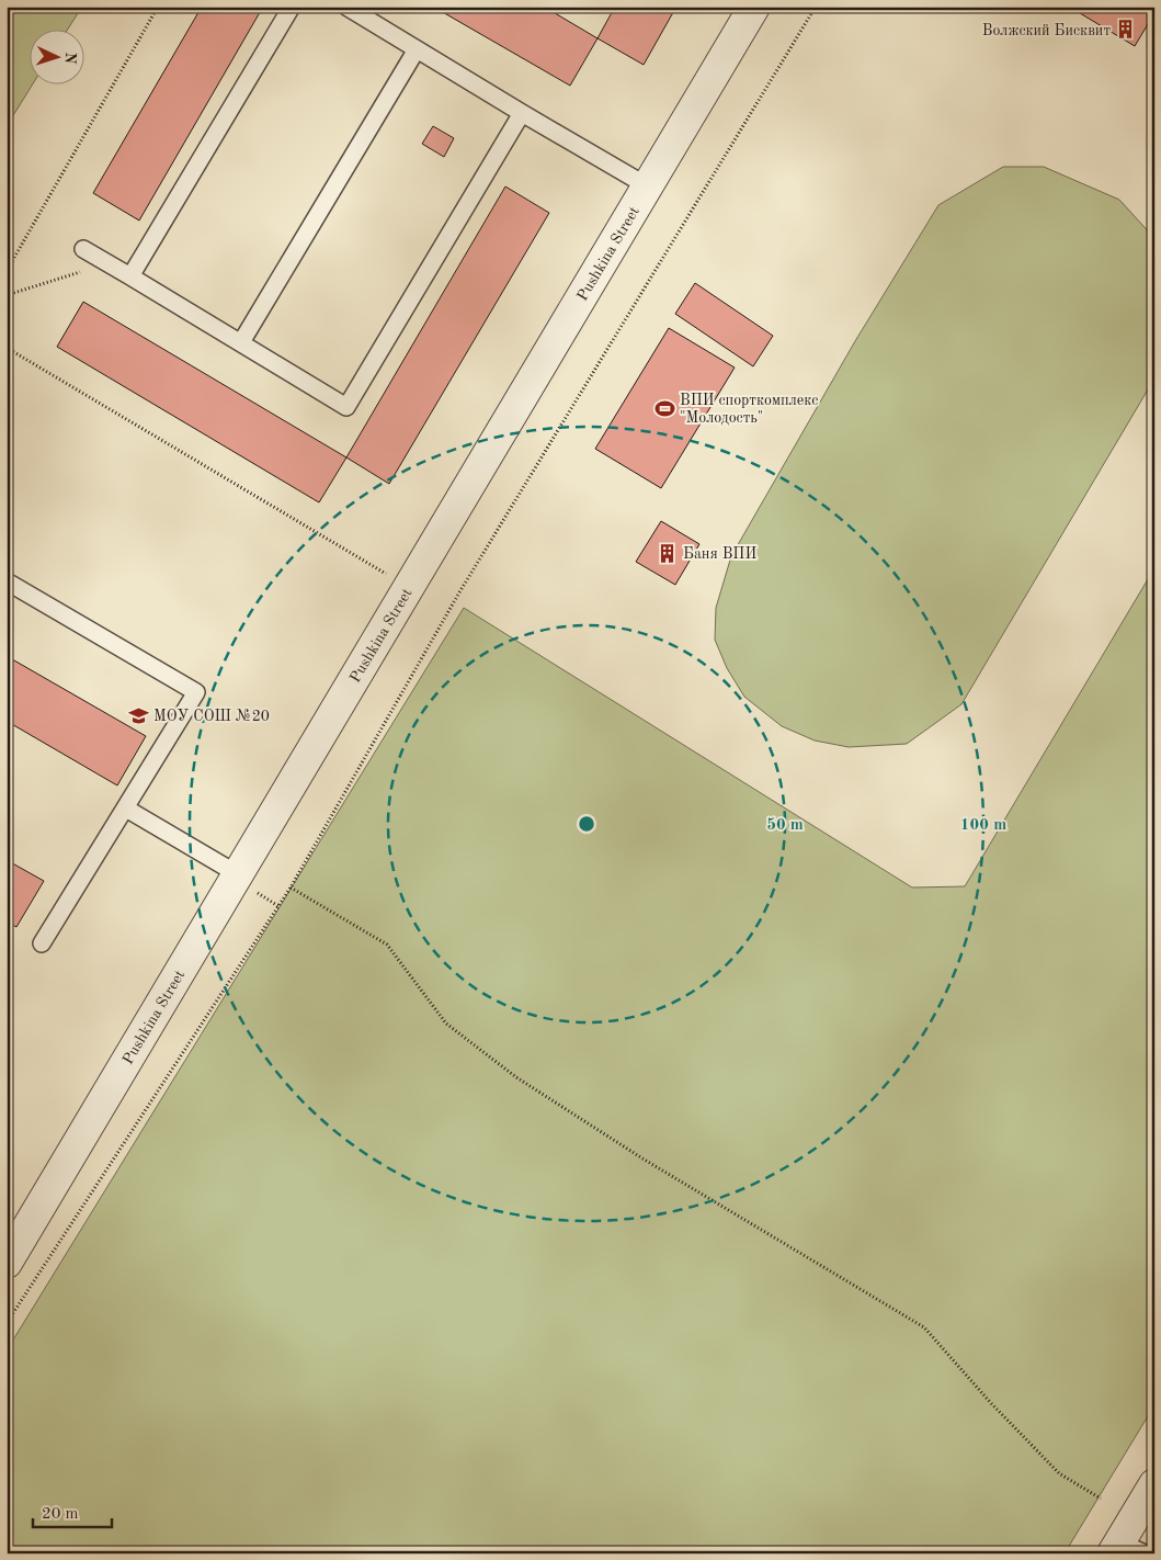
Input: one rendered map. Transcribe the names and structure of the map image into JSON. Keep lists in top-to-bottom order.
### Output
{
  "streets": {
    "street": ["Pushkina Street"]
  },
  "places": {
    "building": ["Волжский Бисквит", "Баня ВПИ"],
    "sports": ["ВПИ спорткомплекс \"Молодость\""],
    "school or university": ["МОУ СОШ №20"]
  },
  "scale_bar": "20 m",
  "north": "right",
  "rings": ["50 m", "100 m"]
}
